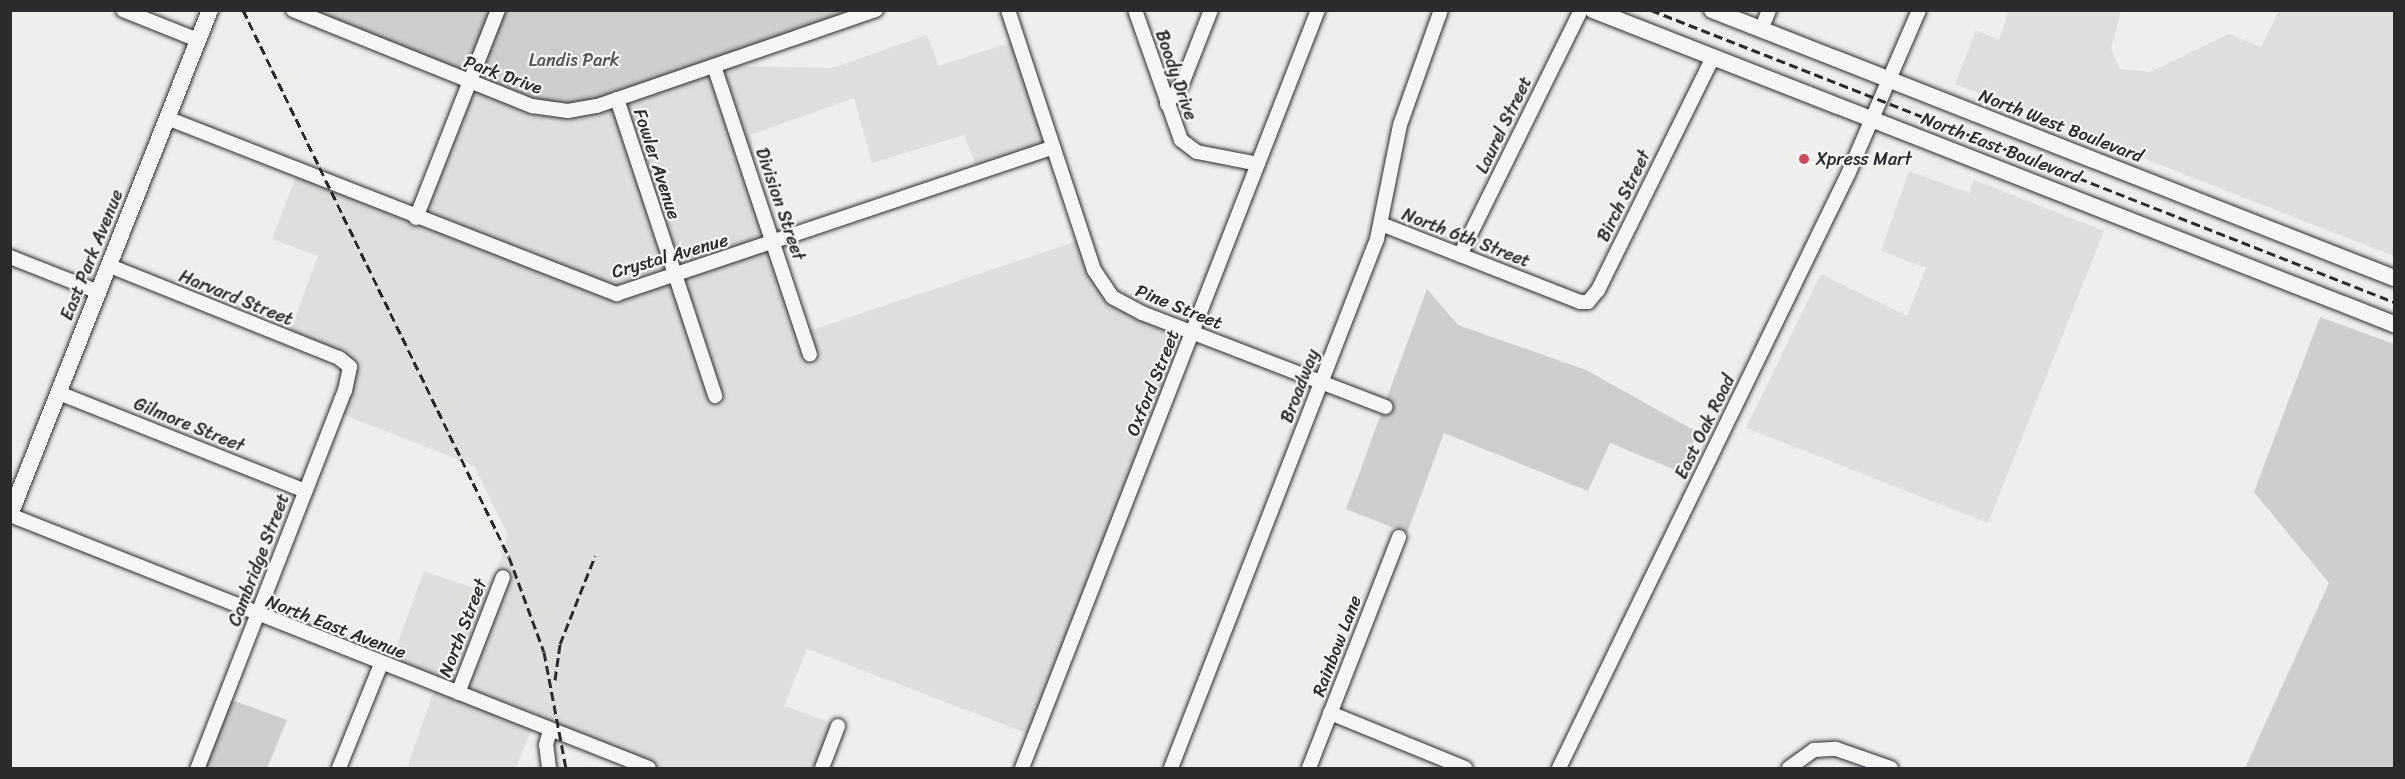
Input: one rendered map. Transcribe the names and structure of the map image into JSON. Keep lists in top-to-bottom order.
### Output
{
  "streets": {
    "main road": ["North West Boulevard", "North East Boulevard", "East Park Avenue"],
    "street": [
      "Park Drive",
      "Boody Drive",
      "Laurel Street",
      "Fowler Avenue",
      "Birch Street",
      "Division Street",
      "North 6th Street",
      "Crystal Avenue",
      "Harvard Street",
      "Pine Street",
      "Oxford Street",
      "Broadway",
      "Gilmore Street",
      "East Oak Road",
      "Cambridge Street",
      "North East Avenue",
      "North Street",
      "Rainbow Lane"
    ]
  },
  "crossings": [
    ["Park Drive", "Fowler Avenue"],
    ["Park Drive", "Division Street"],
    ["Boody Drive", "Oxford Street"],
    ["Laurel Street", "North 6th Street"],
    ["North West Boulevard", "East Oak Road"],
    ["North East Boulevard", "Birch Street"],
    ["North East Boulevard", "East Oak Road"],
    ["Fowler Avenue", "Crystal Avenue"],
    ["Birch Street", "North 6th Street"],
    ["Division Street", "Crystal Avenue"],
    ["North 6th Street", "Broadway"],
    ["East Park Avenue", "Crystal Avenue"],
    ["East Park Avenue", "Harvard Street"],
    ["East Park Avenue", "Gilmore Street"],
    ["East Park Avenue", "North East Avenue"],
    ["Crystal Avenue", "Pine Street"],
    ["Harvard Street", "Cambridge Street"],
    ["Pine Street", "Oxford Street"],
    ["Pine Street", "Broadway"],
    ["Gilmore Street", "Cambridge Street"],
    ["Cambridge Street", "North East Avenue"],
    ["North East Avenue", "North Street"]
  ],
  "parks": ["Landis Park"],
  "places": ["Xpress Mart"]
}
